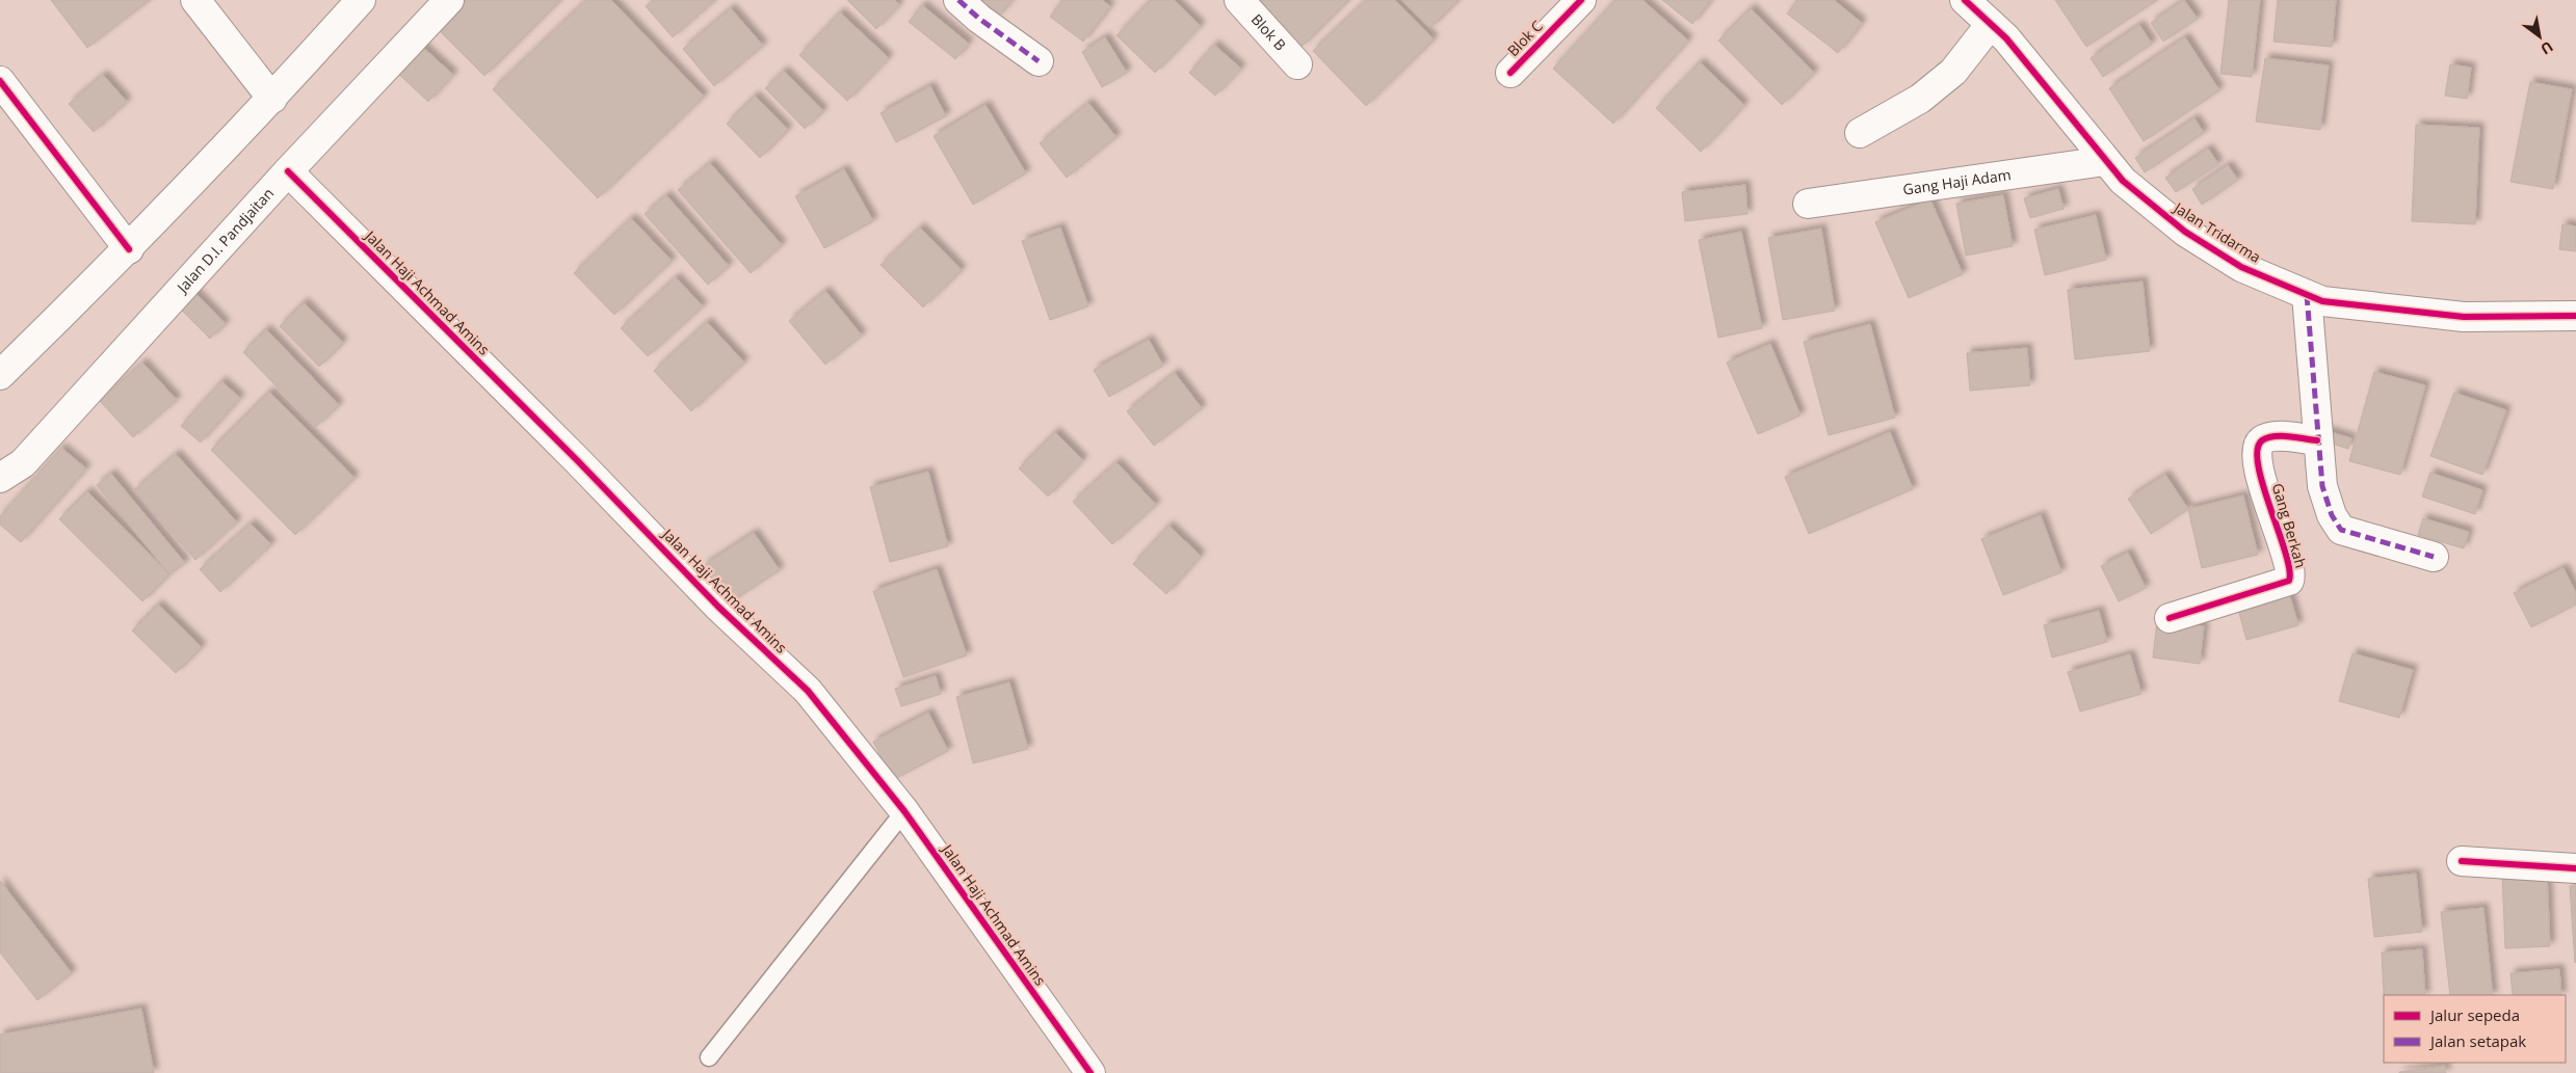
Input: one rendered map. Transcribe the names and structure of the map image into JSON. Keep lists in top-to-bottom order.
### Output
{
  "streets": {
    "main road": [
      "Blok B",
      "Blok C",
      "Gang Haji Adam",
      "Jalan Tridarma",
      "Jalan D.I. Pandjaitan",
      "Jalan Haji Achmad Amins",
      "Gang Berkah"
    ]
  },
  "crossings": [
    ["Gang Haji Adam", "Jalan Tridarma"],
    ["Jalan D.I. Pandjaitan", "Jalan Haji Achmad Amins"]
  ],
  "legend": ["Jalur sepeda", "Jalan setapak"],
  "north": "bottom right"
}
